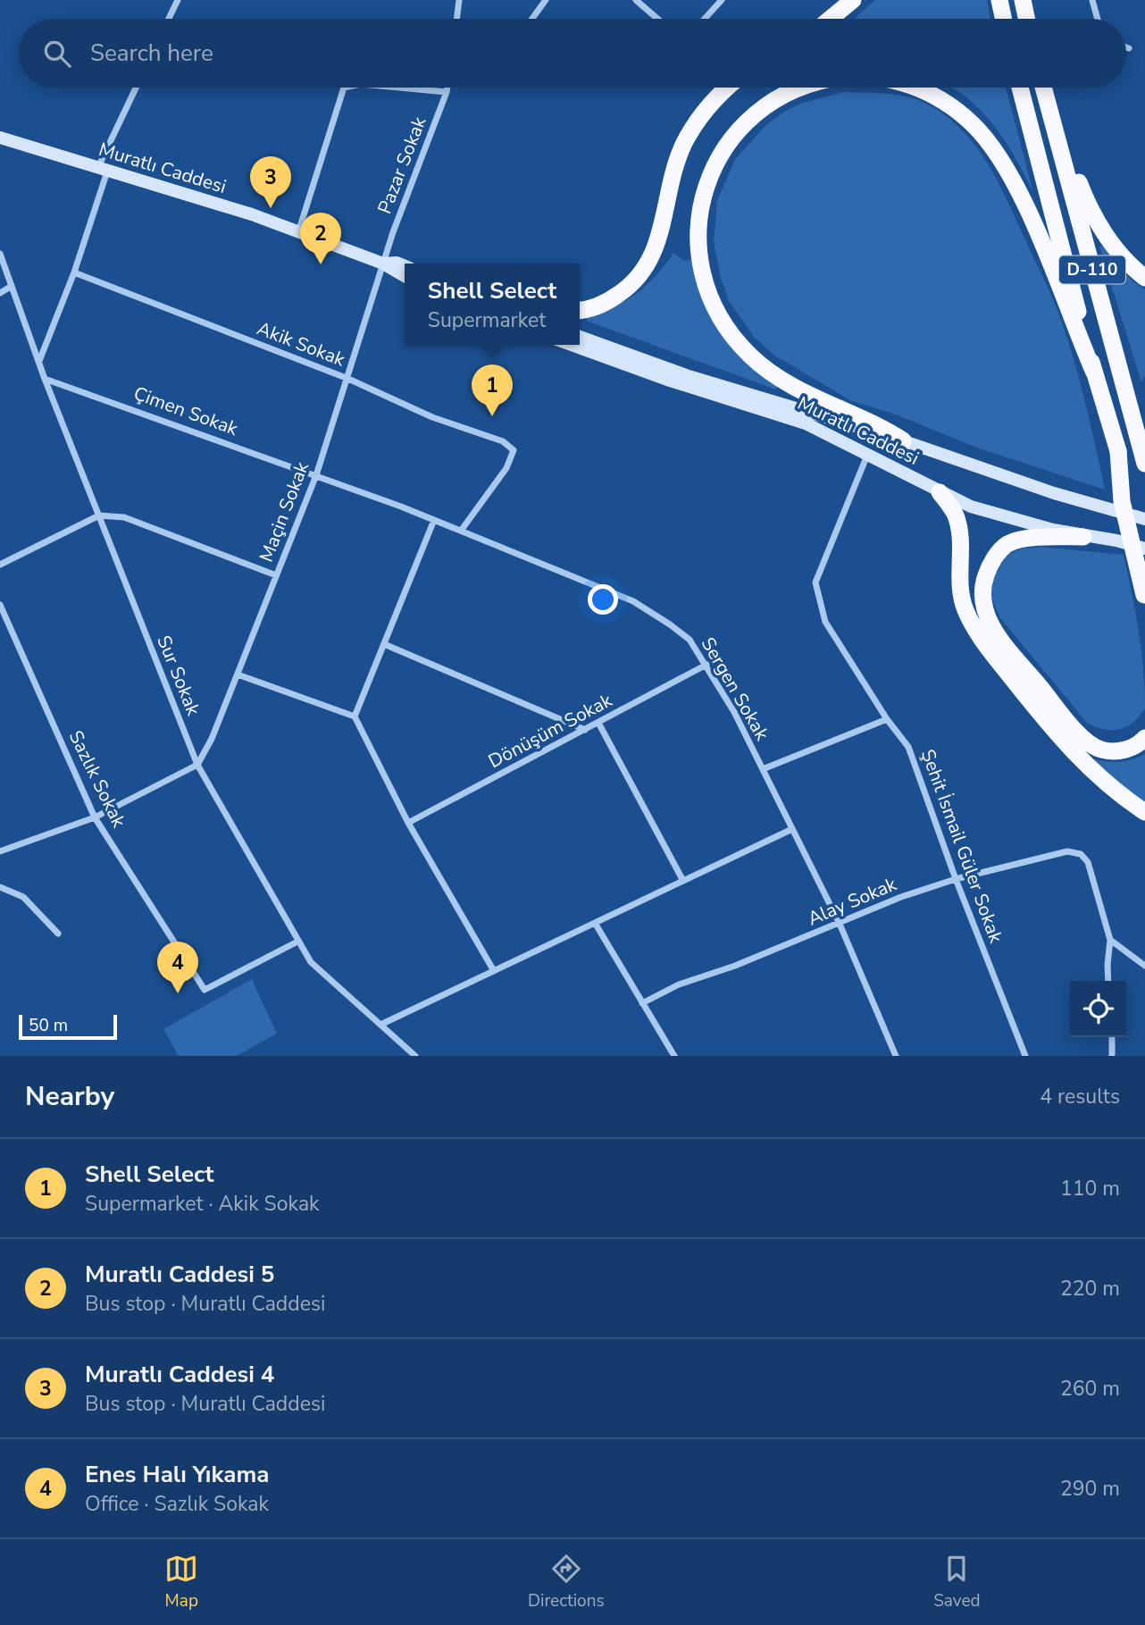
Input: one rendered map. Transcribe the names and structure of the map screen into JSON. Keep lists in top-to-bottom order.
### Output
{
  "streets": {
    "highway": ["D-110"],
    "main road": ["Muratlı Caddesi"],
    "street": [
      "Pazar Sokak",
      "Akik Sokak",
      "Çimen Sokak",
      "Maçin Sokak",
      "Sur Sokak",
      "Sergen Sokak",
      "Dönüşüm Sokak",
      "Sazlık Sokak",
      "Şehit İsmail Güler Sokak",
      "Alay Sokak"
    ]
  },
  "crossings": [
    ["Pazar Sokak", "Muratlı Caddesi"],
    ["Pazar Sokak", "Maçin Sokak"],
    ["Muratlı Caddesi", "D-110"],
    ["Muratlı Caddesi", "Maçin Sokak"],
    ["Muratlı Caddesi", "Şehit İsmail Güler Sokak"],
    ["Akik Sokak", "Maçin Sokak"],
    ["Akik Sokak", "Sergen Sokak"],
    ["Çimen Sokak", "Maçin Sokak"],
    ["Çimen Sokak", "Sur Sokak"],
    ["Çimen Sokak", "Sergen Sokak"],
    ["Maçin Sokak", "Sur Sokak"],
    ["Maçin Sokak", "Sergen Sokak"],
    ["Sur Sokak", "Sazlık Sokak"],
    ["Sergen Sokak", "Dönüşüm Sokak"],
    ["Sergen Sokak", "Alay Sokak"],
    ["Şehit İsmail Güler Sokak", "Alay Sokak"]
  ],
  "scale_bar": "50 m",
  "page": {
    "search": "Search here",
    "pins": [
      "3",
      "2",
      "1",
      "4"
    ],
    "popup": ["Shell Select", "Supermarket"],
    "scale": "50 m",
    "heading": ["Nearby", "4 results"],
    "list": [
      {
        "mark": "1",
        "name": "Shell Select",
        "note": "Supermarket · Akik Sokak",
        "value": "110 m"
      },
      {
        "mark": "2",
        "name": "Muratlı Caddesi 5",
        "note": "Bus stop · Muratlı Caddesi",
        "value": "220 m"
      },
      {
        "mark": "3",
        "name": "Muratlı Caddesi 4",
        "note": "Bus stop · Muratlı Caddesi",
        "value": "260 m"
      },
      {
        "mark": "4",
        "name": "Enes Halı Yıkama",
        "note": "Office · Sazlık Sokak",
        "value": "290 m"
      }
    ],
    "nav": ["Map", "Directions", "Saved"]
  }
}
